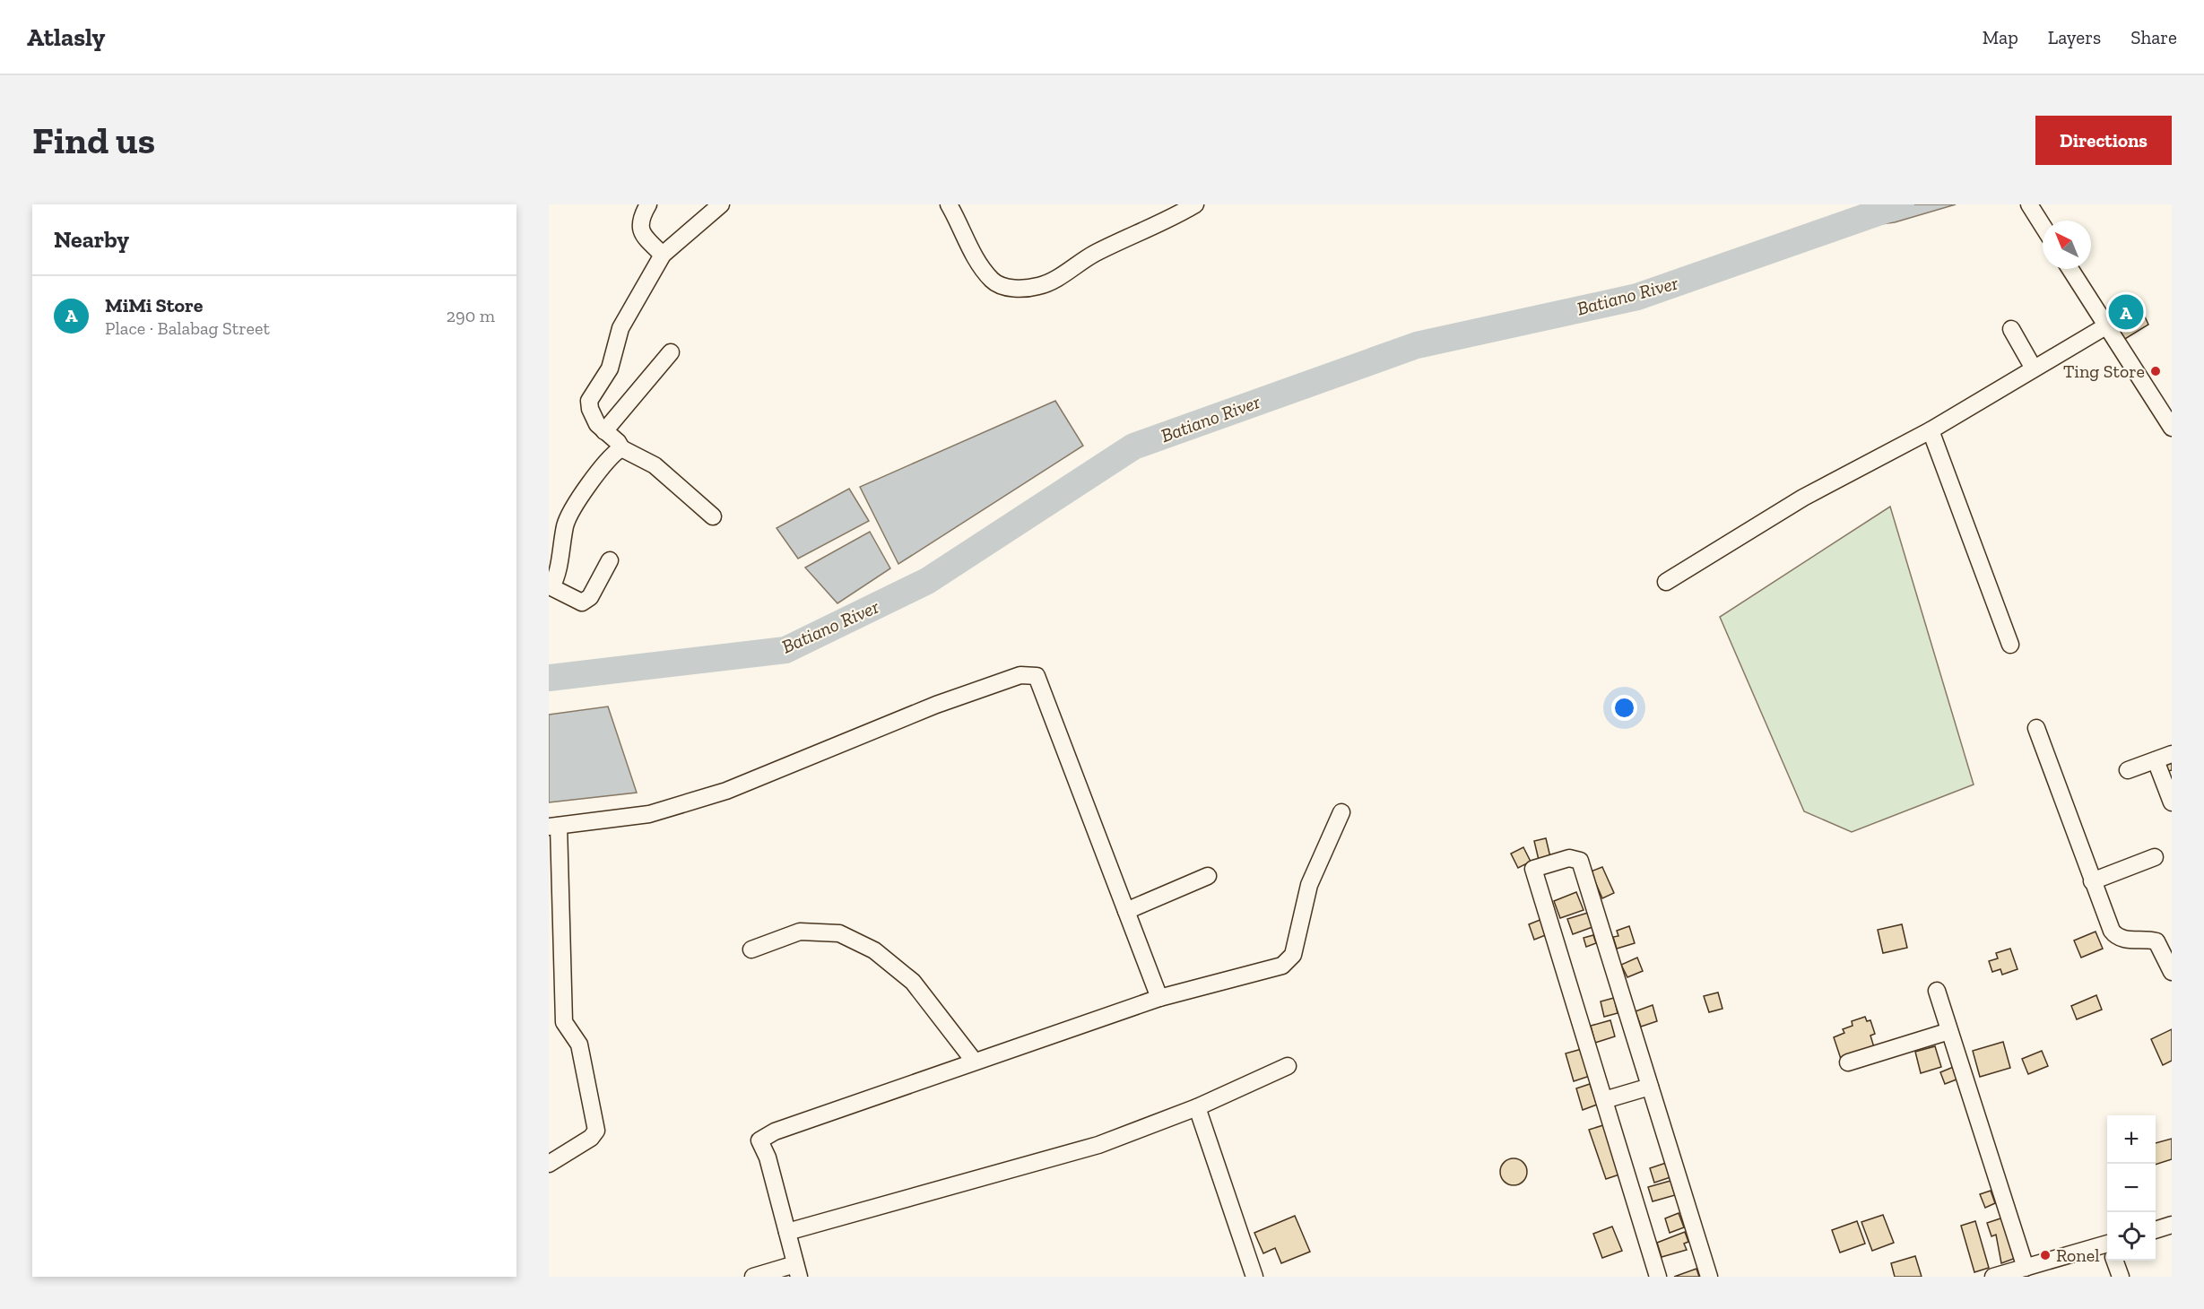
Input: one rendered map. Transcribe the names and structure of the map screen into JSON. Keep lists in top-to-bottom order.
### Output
{
  "water": ["Batiano River"],
  "places": ["Ting Store", "Ronel"],
  "north": "top left",
  "page": {
    "header": "Atlasly",
    "nav": ["Map", "Layers", "Share"],
    "buttons": "Directions",
    "title": "Find us",
    "heading": "Nearby",
    "list": [
      {
        "mark": "A",
        "name": "MiMi Store",
        "note": "Place · Balabag Street",
        "value": "290 m"
      }
    ],
    "pins": "A",
    "map_buttons": ["+", "−"]
  }
}
